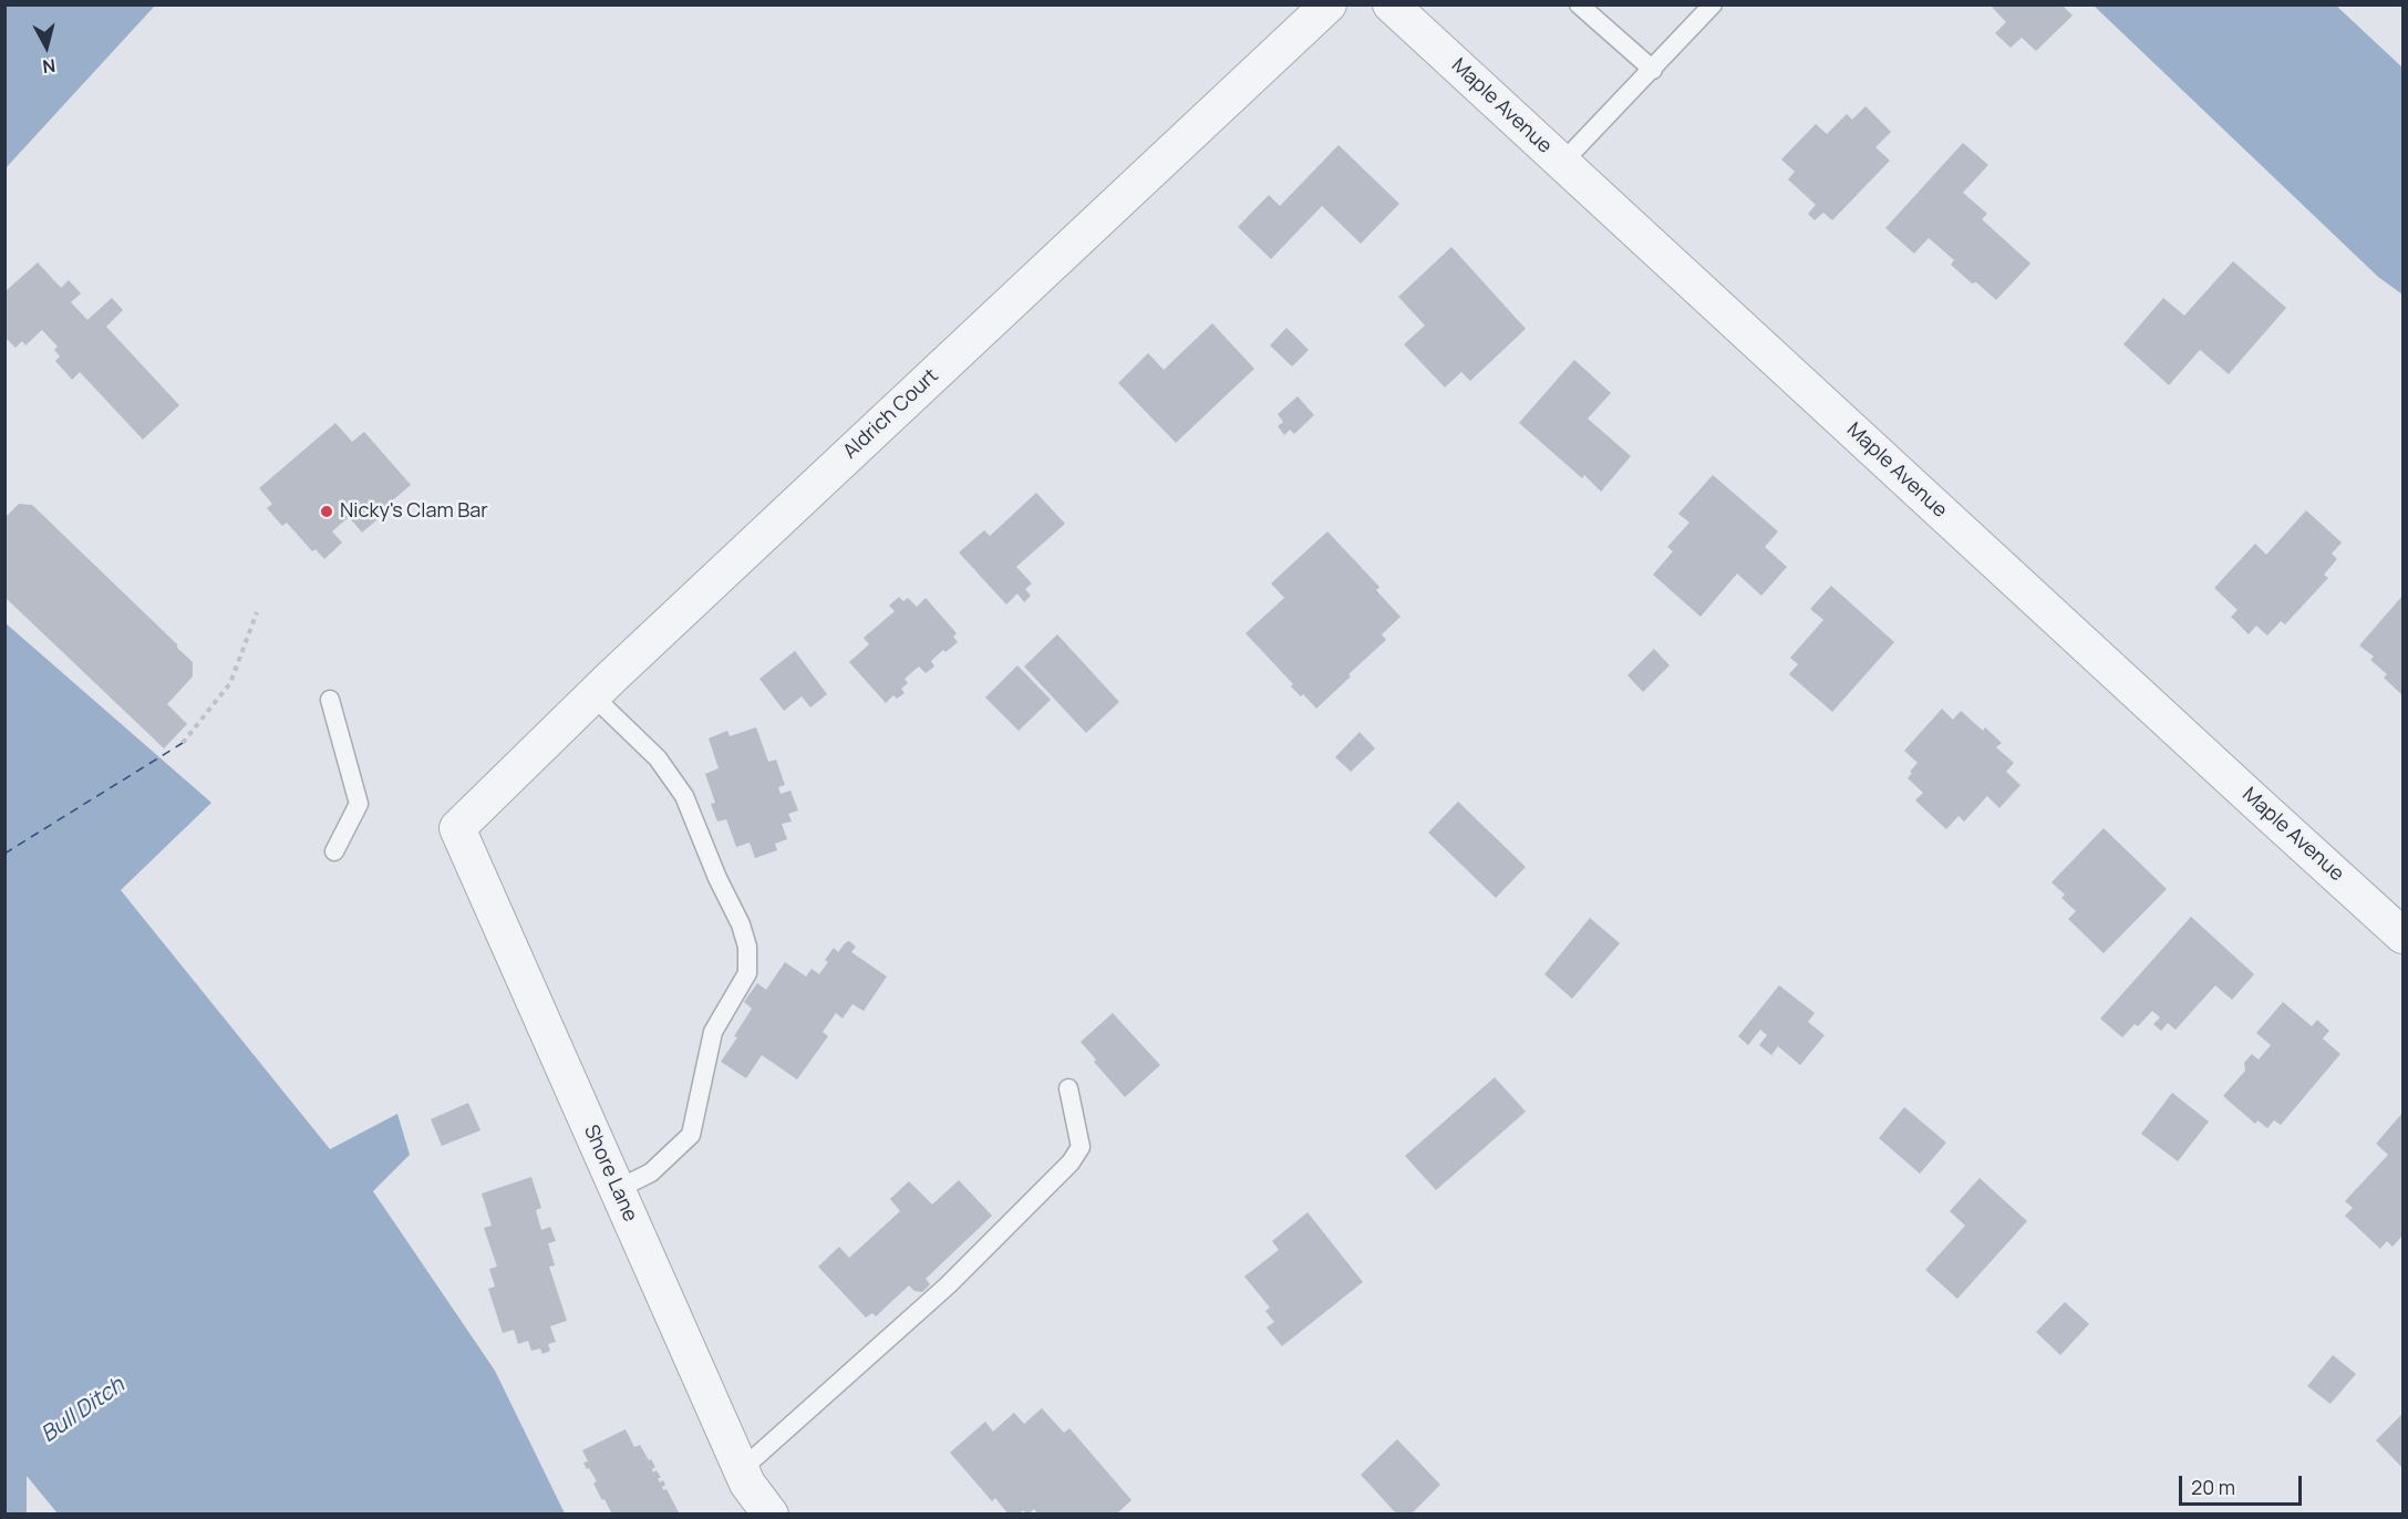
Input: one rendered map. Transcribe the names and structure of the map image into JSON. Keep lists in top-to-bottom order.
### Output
{
  "streets": {
    "street": ["Maple Avenue", "Aldrich Court", "Shore Lane"]
  },
  "crossings": [
    ["Aldrich Court", "Shore Lane"]
  ],
  "water": ["Bull Ditch"],
  "places": ["Nicky's Clam Bar"],
  "scale_bar": "20 m",
  "north": "bottom"
}
